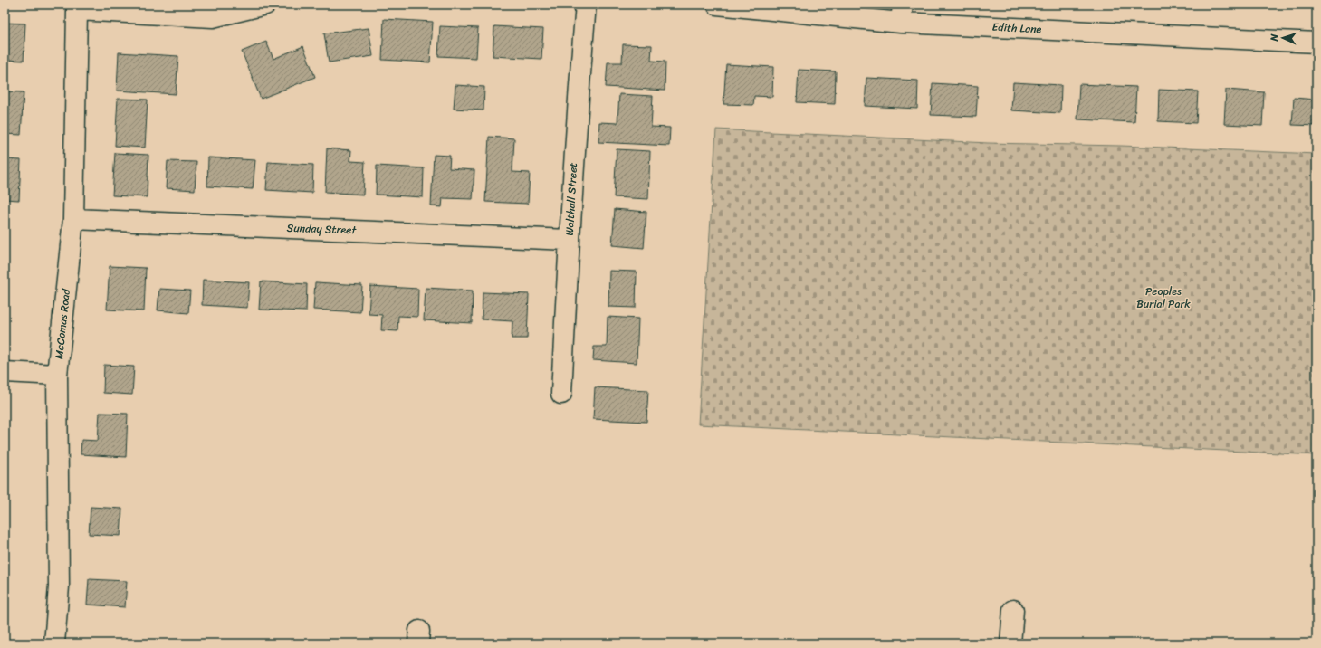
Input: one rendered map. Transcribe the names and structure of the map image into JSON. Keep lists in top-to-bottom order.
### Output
{
  "streets": {
    "street": [
      "Edith Lane",
      "Walthall Street",
      "Sunday Street",
      "McComas Road"
    ]
  },
  "crossings": [
    ["Walthall Street", "Sunday Street"],
    ["Sunday Street", "McComas Road"]
  ],
  "parks": ["Peoples Burial Park"],
  "north": "left"
}
